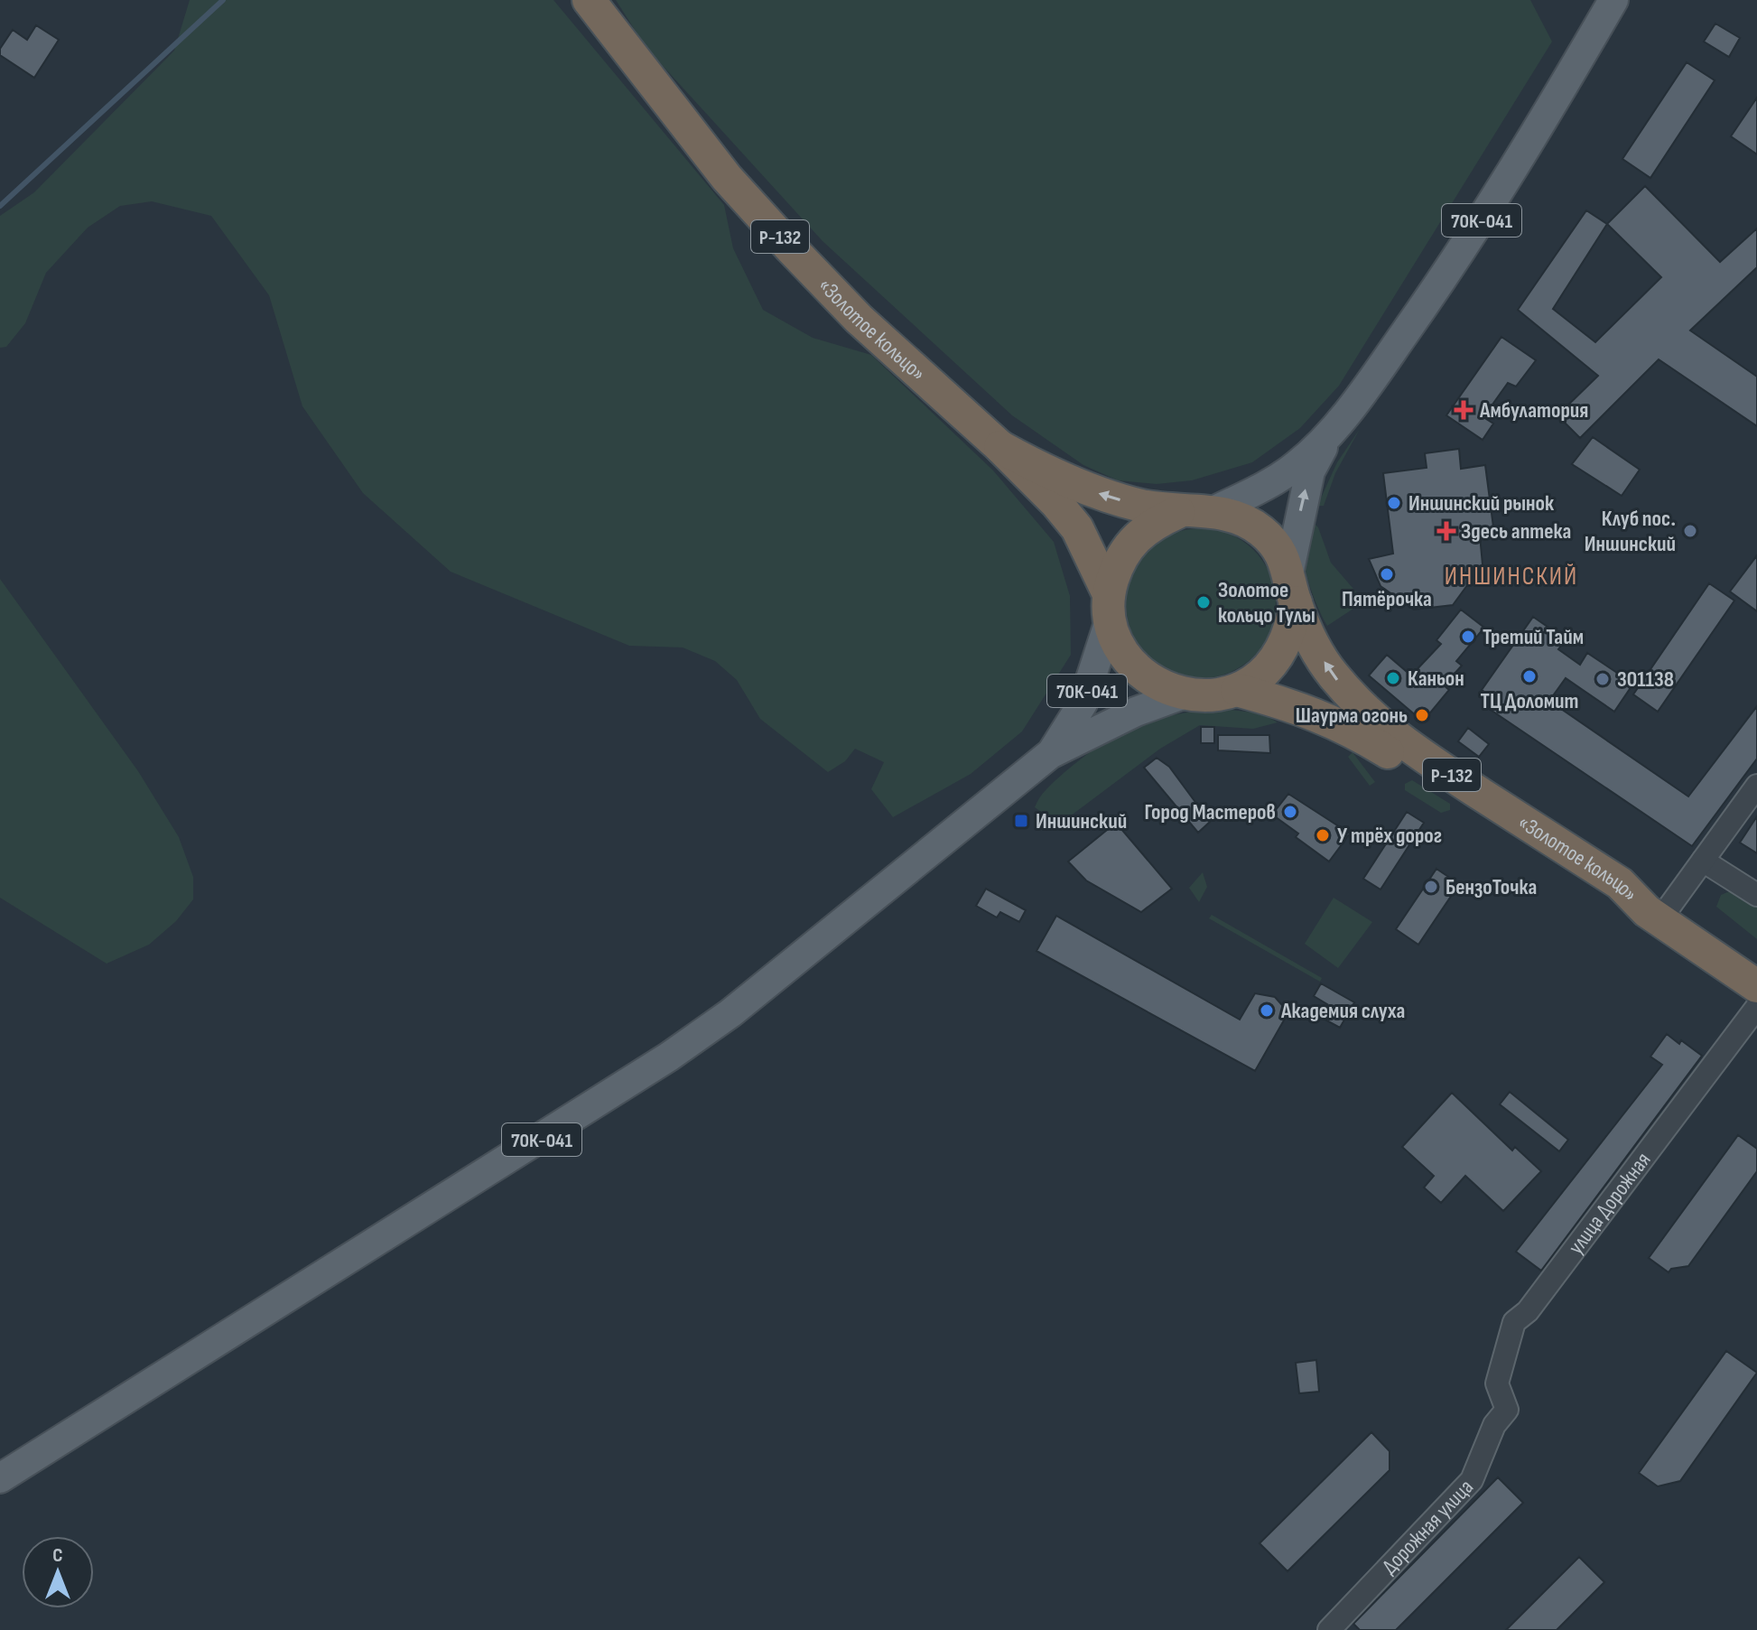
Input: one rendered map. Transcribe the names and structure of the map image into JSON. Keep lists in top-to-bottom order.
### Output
{
  "streets": {
    "highway": ["Р-132", "«Золотое кольцо»"],
    "main road": ["70К-041"],
    "street": ["улица Дорожная", "Дорожная улица"]
  },
  "crossings": [
    ["70К-041", "«Золотое кольцо»"],
    ["улица Дорожная", "Дорожная улица"]
  ],
  "districts": ["ИНШИНСКИЙ"],
  "places": {
    "health": ["Амбулатория", "Здесь аптека"],
    "other": [
      "Иншинский рынок",
      "Клуб пос. Иншинский",
      "Пятёрочка",
      "Золотое кольцо Тулы",
      "Третий Тайм",
      "ТЦ Доломит",
      "Каньон",
      "301138",
      "Шаурма огонь",
      "Город Мастеров",
      "У трёх дорог",
      "БензоТочка",
      "Академия слуха"
    ],
    "transit": ["Иншинский"]
  },
  "north": "top"
}
